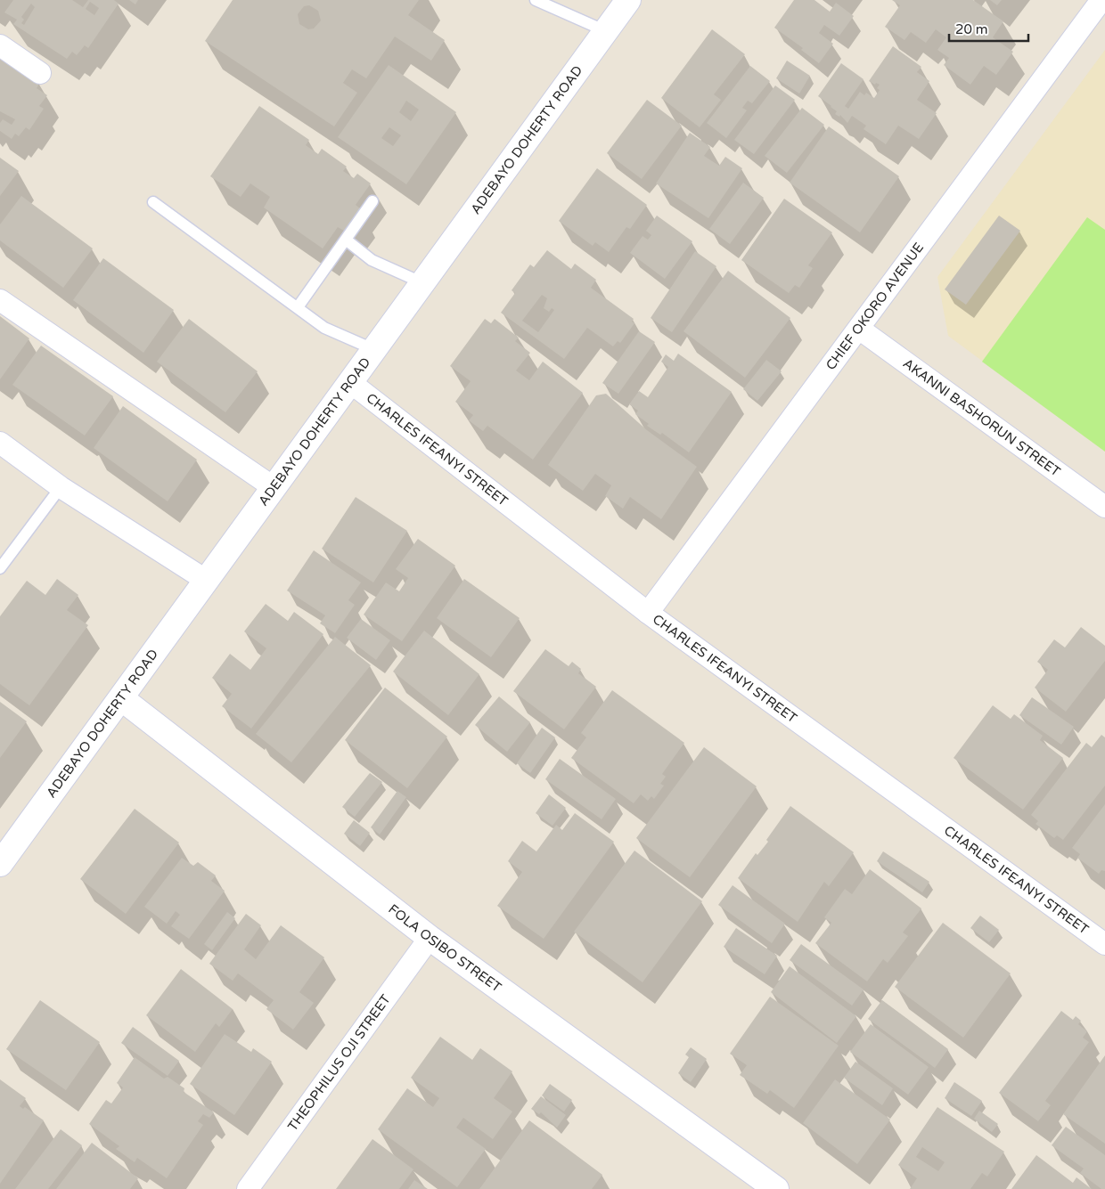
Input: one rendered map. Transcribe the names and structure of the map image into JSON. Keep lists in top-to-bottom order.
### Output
{
  "streets": {
    "street": [
      "ADEBAYO DOHERTY ROAD",
      "CHIEF OKORO AVENUE",
      "AKANNI BASHORUN STREET",
      "CHARLES IFEANYI STREET",
      "FOLA OSIBO STREET",
      "THEOPHILUS OJI STREET"
    ]
  },
  "crossings": [
    ["ADEBAYO DOHERTY ROAD", "CHARLES IFEANYI STREET"],
    ["ADEBAYO DOHERTY ROAD", "FOLA OSIBO STREET"],
    ["CHIEF OKORO AVENUE", "AKANNI BASHORUN STREET"],
    ["CHIEF OKORO AVENUE", "CHARLES IFEANYI STREET"],
    ["FOLA OSIBO STREET", "THEOPHILUS OJI STREET"]
  ],
  "scale_bar": "20 m"
}
